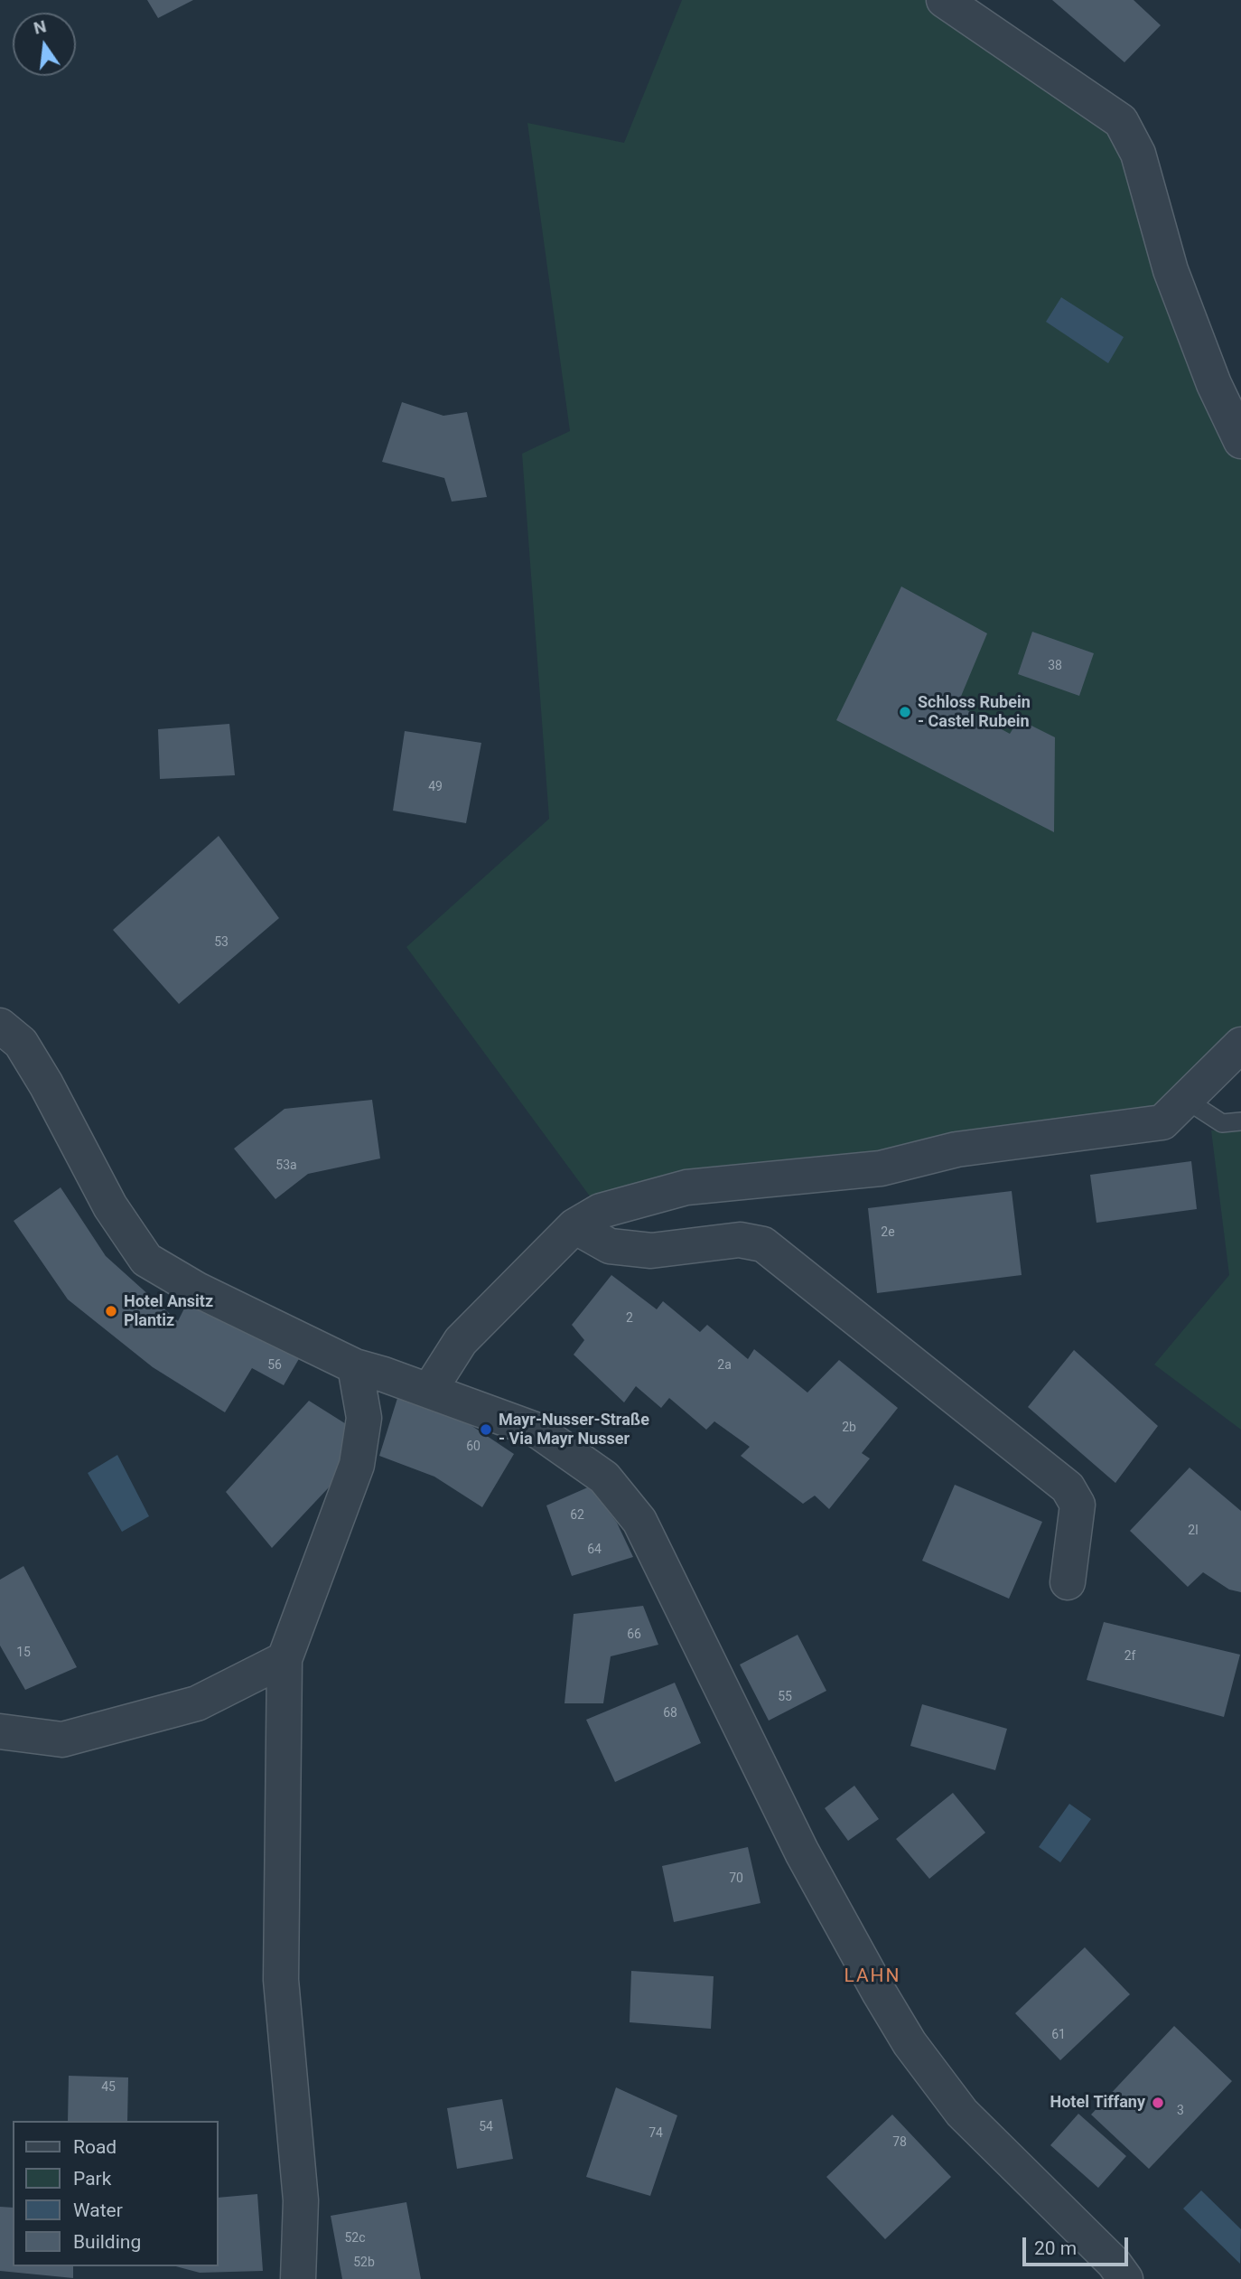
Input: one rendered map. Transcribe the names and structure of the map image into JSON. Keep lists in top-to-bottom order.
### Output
{
  "districts": ["LAHN"],
  "places": [
    "Schloss Rubein - Castel Rubein",
    "Hotel Ansitz Plantiz",
    "Mayr-Nusser-Straße - Via Mayr Nusser",
    "Hotel Tiffany"
  ],
  "house_numbers": [
    "38",
    "49",
    "53",
    "53a",
    "2e",
    "2",
    "56",
    "2a",
    "2b",
    "60",
    "62",
    "2l",
    "64",
    "66",
    "15",
    "2f",
    "55",
    "68",
    "70",
    "61",
    "45",
    "3",
    "54",
    "74",
    "78",
    "52c",
    "52b"
  ],
  "legend": [
    "Road",
    "Park",
    "Water",
    "Building"
  ],
  "scale_bar": "20 m",
  "north": "top"
}
